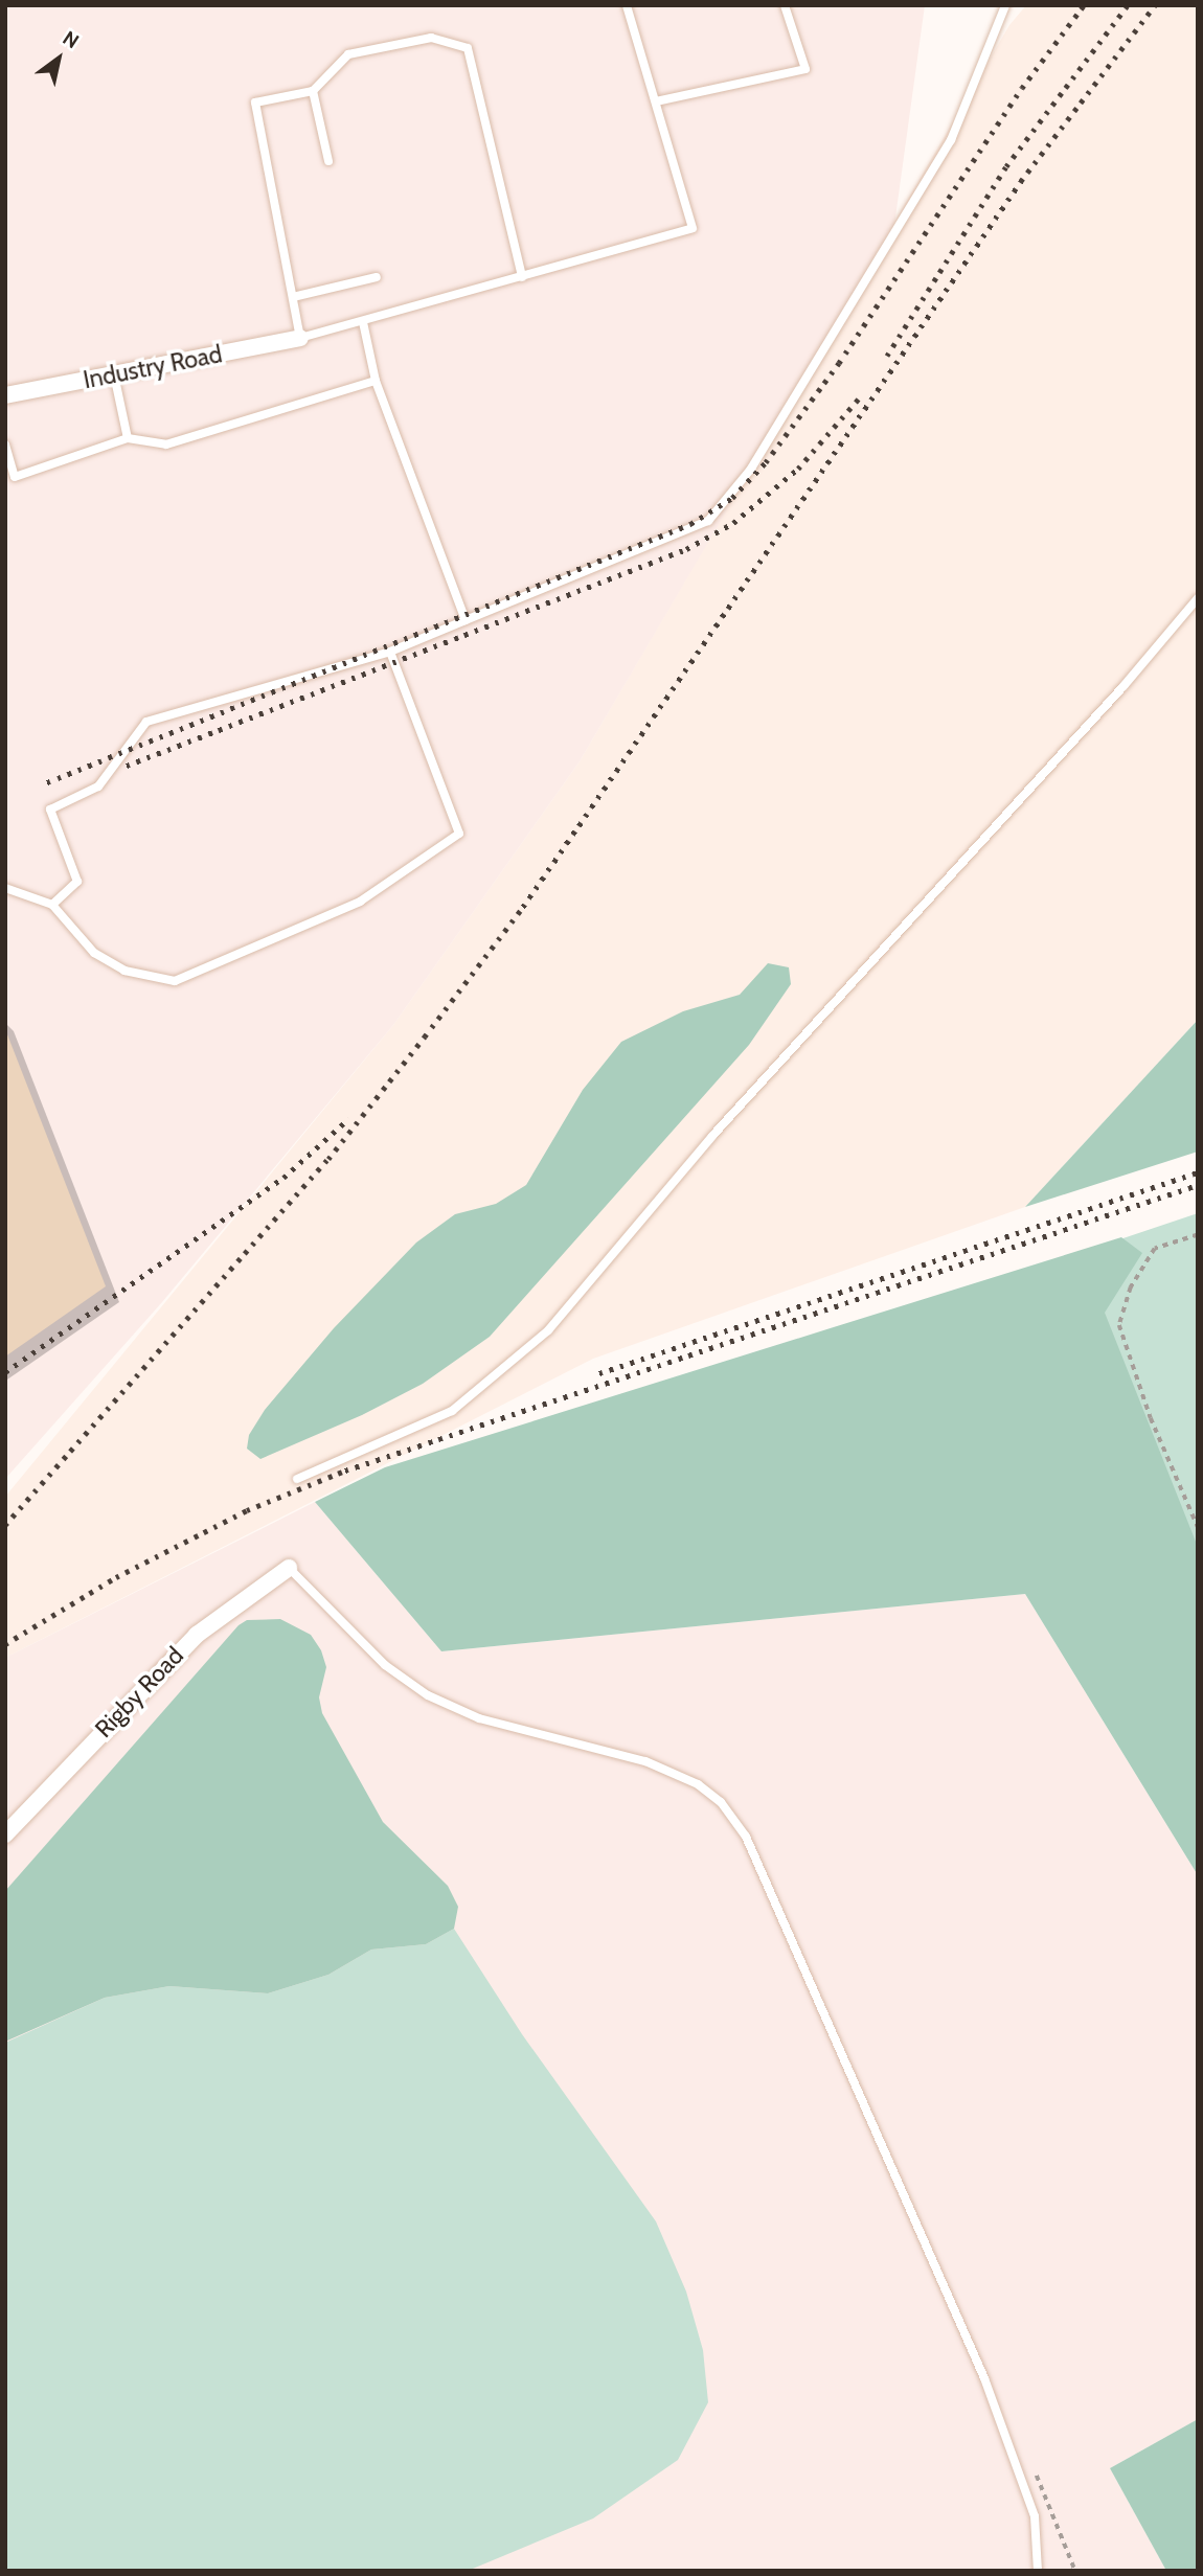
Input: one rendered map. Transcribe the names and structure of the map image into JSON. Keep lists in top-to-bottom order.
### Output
{
  "streets": {
    "street": ["Industry Road", "Rigby Road"]
  },
  "north": "top right"
}
